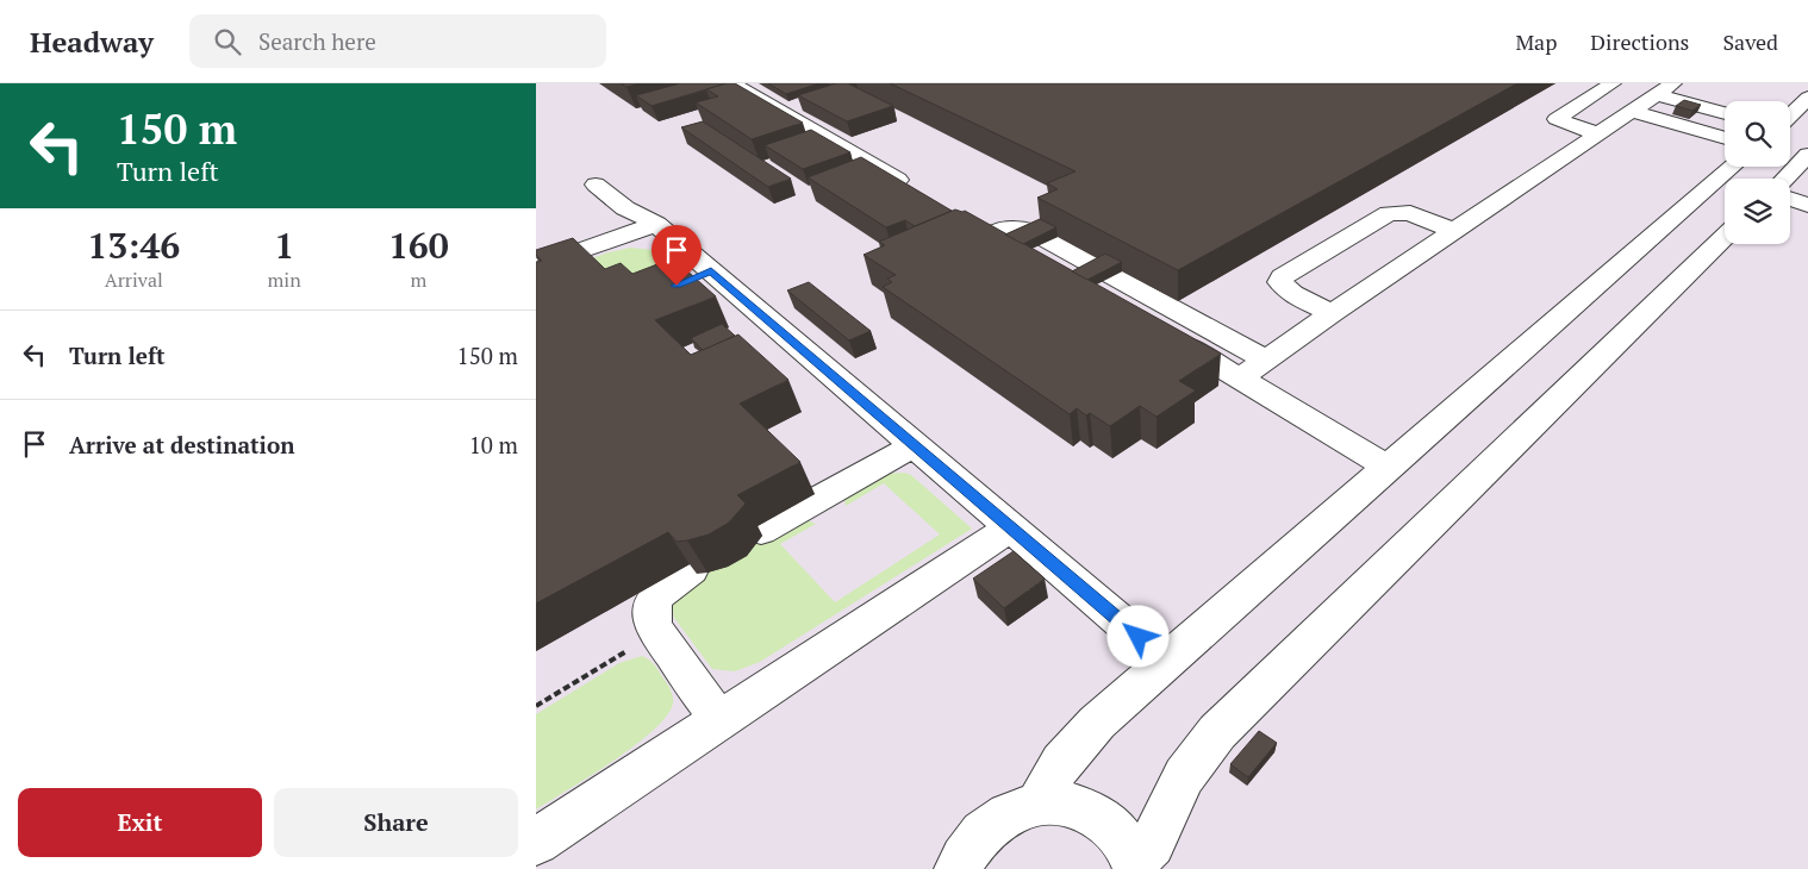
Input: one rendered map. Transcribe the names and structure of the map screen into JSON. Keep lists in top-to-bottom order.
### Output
{
  "page": {
    "header": "Headway",
    "search": "Search here",
    "nav": ["Map", "Directions", "Saved"],
    "turn": ["150 m", "Turn left"],
    "eta": [
      "13:46",
      "Arrival",
      "1",
      "min",
      "160",
      "m"
    ],
    "list": [
      {
        "name": "Turn left",
        "value": "150 m"
      },
      {
        "name": "Arrive at destination",
        "value": "10 m"
      }
    ],
    "buttons": ["Exit", "Share"]
  }
}
